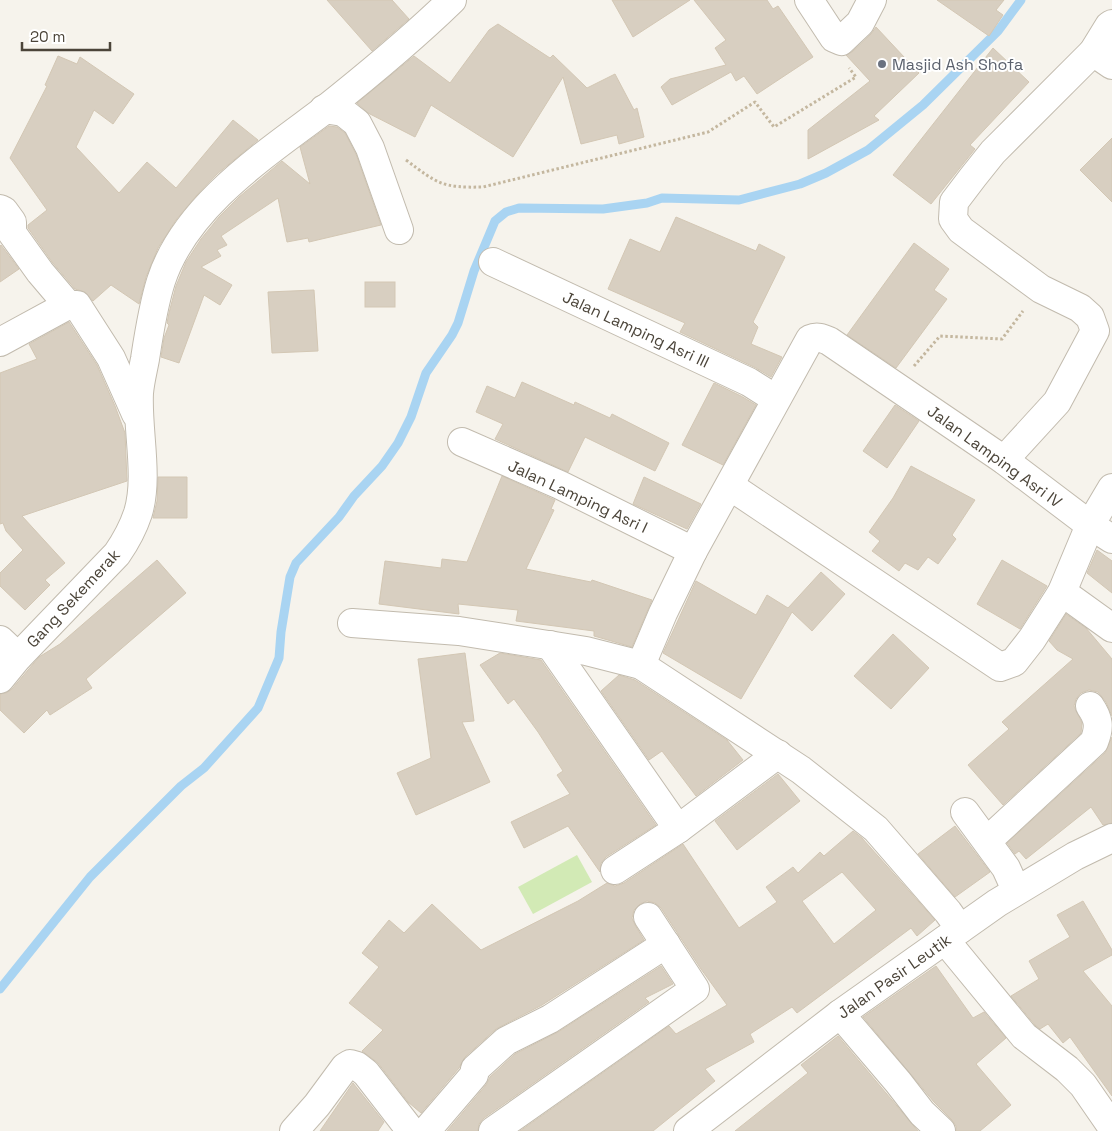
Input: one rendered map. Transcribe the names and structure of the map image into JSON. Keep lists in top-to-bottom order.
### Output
{
  "streets": {
    "street": [
      "Jalan Lamping Asri III",
      "Jalan Lamping Asri IV",
      "Jalan Lamping Asri I",
      "Gang Sekemerak",
      "Jalan Pasir Leutik"
    ]
  },
  "crossings": [
    ["Jalan Lamping Asri III", "Jalan Lamping Asri IV"]
  ],
  "places": ["Masjid Ash Shofa"],
  "scale_bar": "20 m"
}
